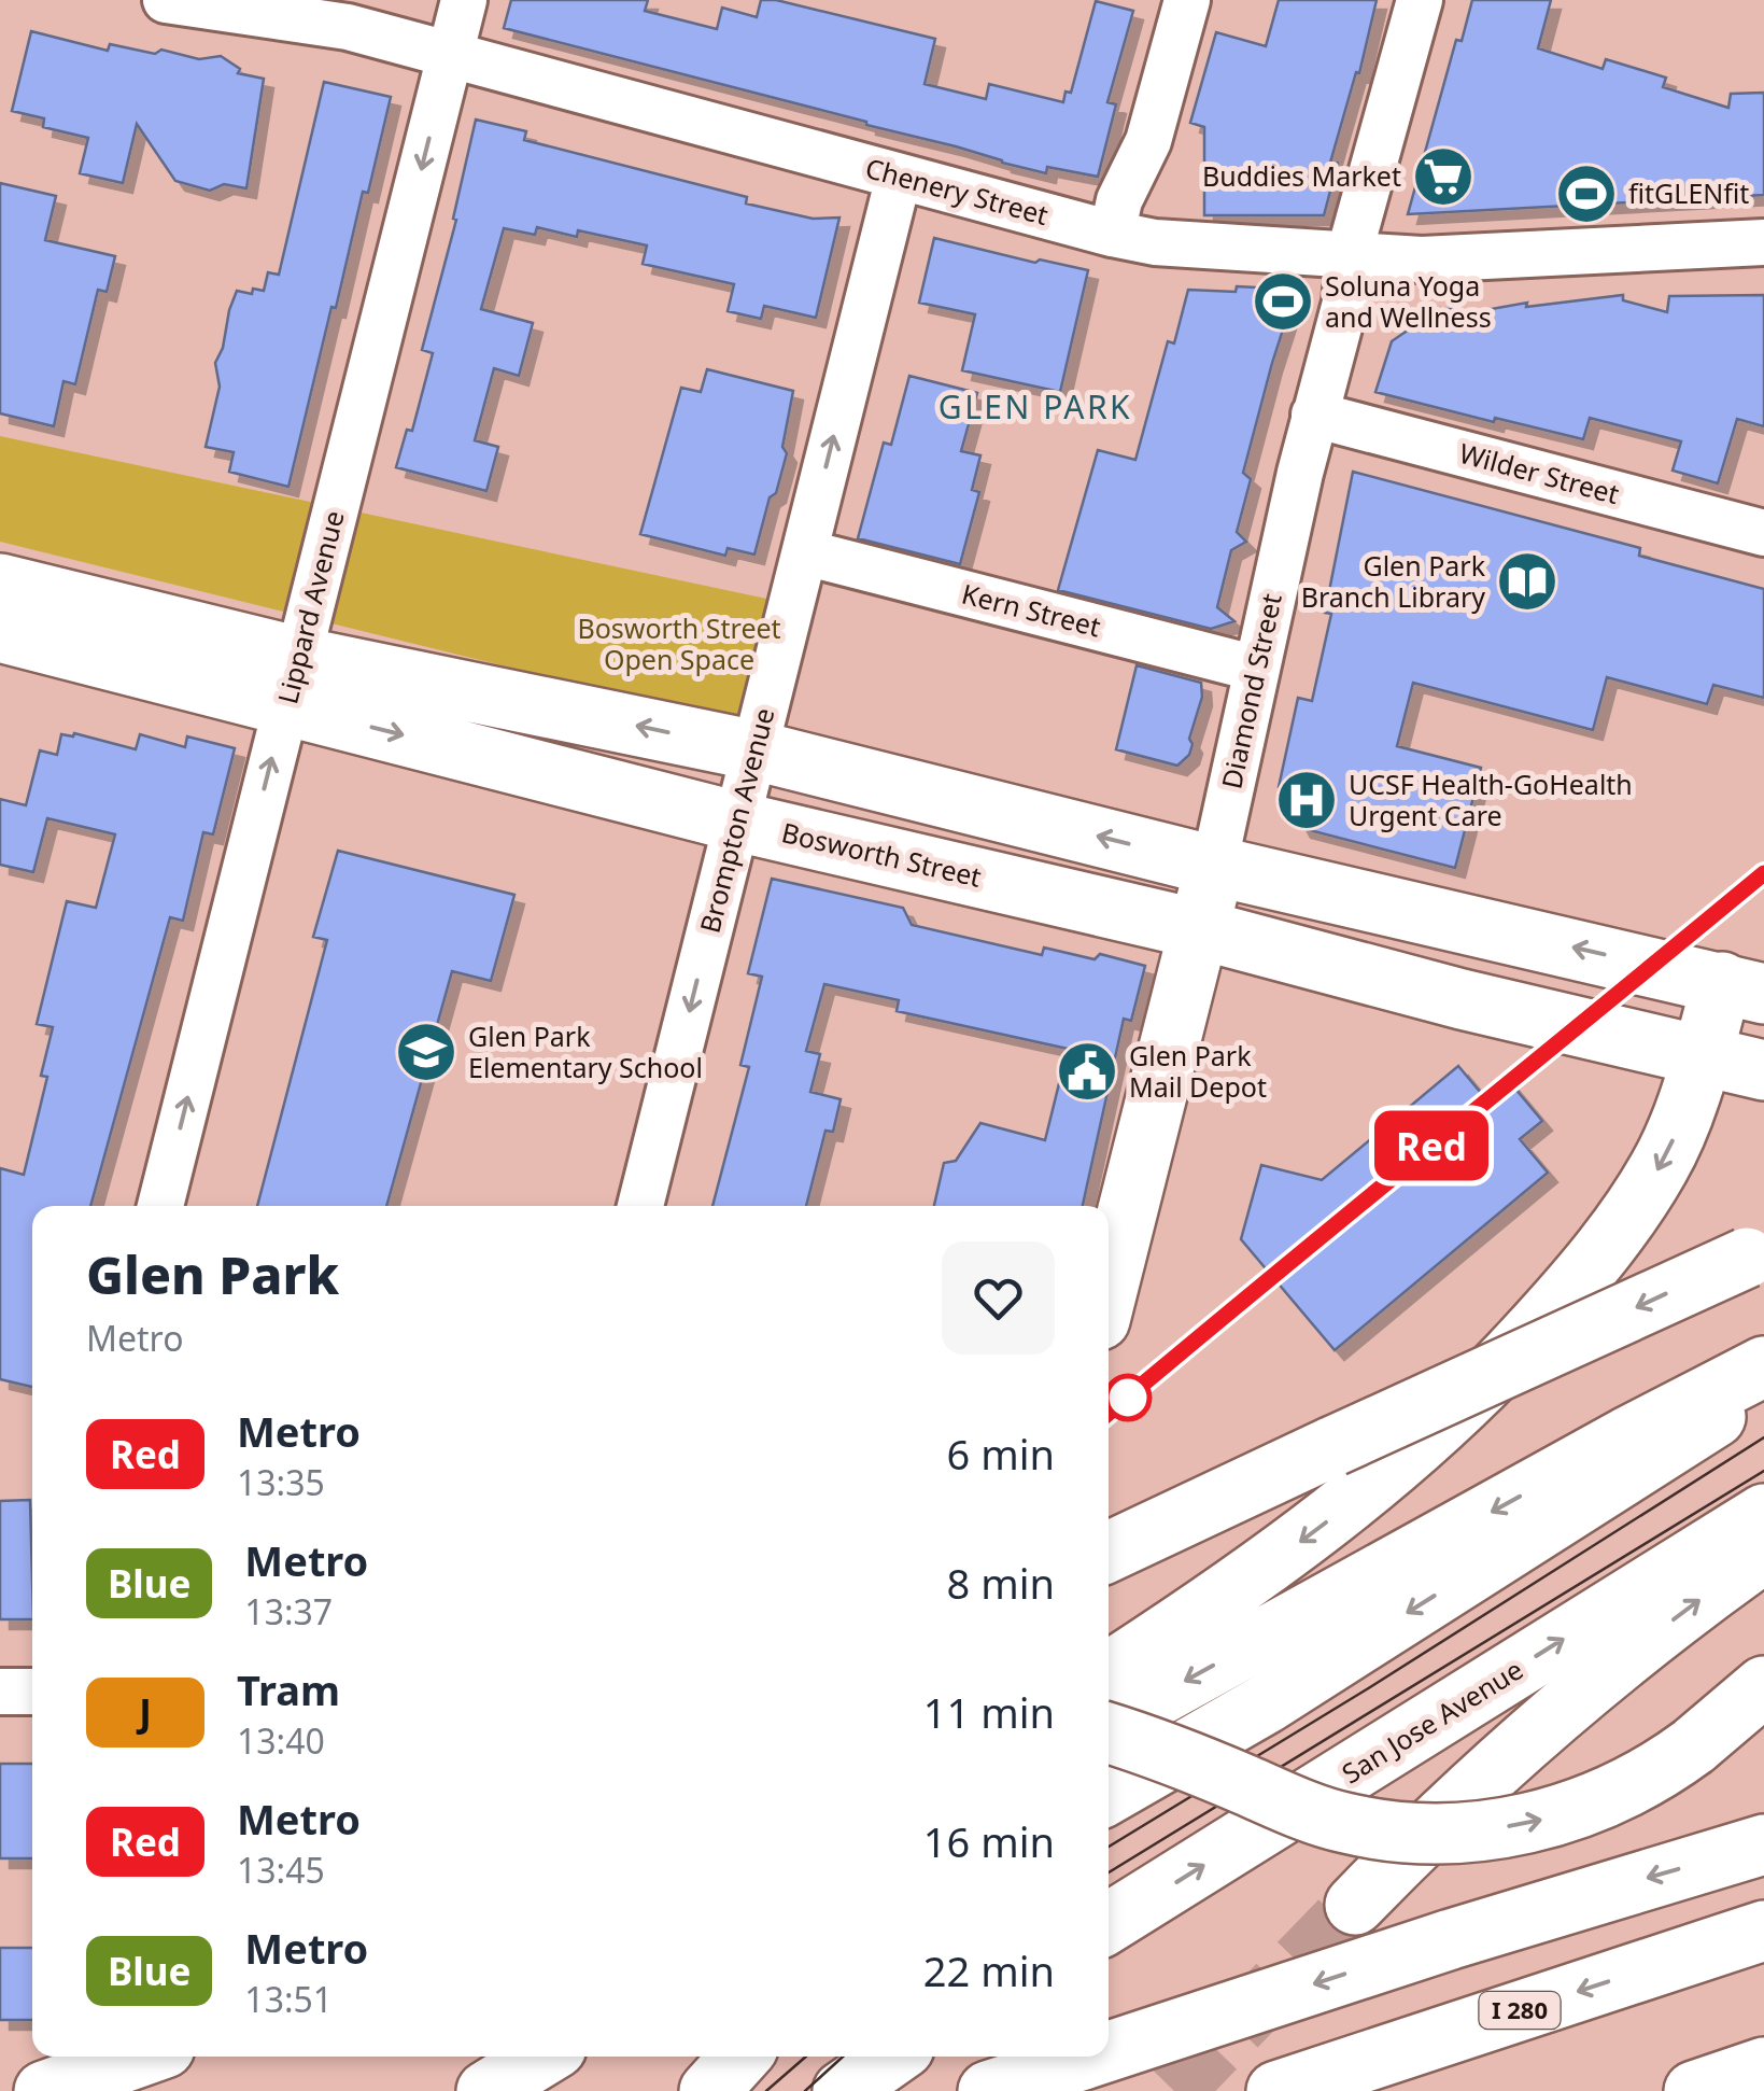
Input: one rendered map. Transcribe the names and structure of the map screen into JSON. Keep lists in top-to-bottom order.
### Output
{
  "streets": {
    "main road": [
      "Diamond Street",
      "Bosworth Street",
      "San Jose Avenue",
      "I 280"
    ],
    "street": [
      "Chenery Street",
      "Wilder Street",
      "Lippard Avenue",
      "Kern Street",
      "Brompton Avenue"
    ]
  },
  "crossings": [
    ["Chenery Street", "Lippard Avenue"],
    ["Chenery Street", "Diamond Street"],
    ["Chenery Street", "Brompton Avenue"],
    ["Wilder Street", "Diamond Street"],
    ["Lippard Avenue", "Bosworth Street"],
    ["Kern Street", "Diamond Street"],
    ["Kern Street", "Brompton Avenue"],
    ["Diamond Street", "Bosworth Street"],
    ["Brompton Avenue", "Bosworth Street"]
  ],
  "districts": ["GLEN PARK"],
  "parks": ["Bosworth Street Open Space"],
  "places": {
    "supermarket": ["Buddies Market"],
    "sports": ["fitGLENfit", "Soluna Yoga and Wellness"],
    "library": ["Glen Park Branch Library"],
    "hospital": ["UCSF Health-GoHealth Urgent Care"],
    "school or university": ["Glen Park Elementary School"],
    "public building": ["Glen Park Mail Depot"]
  },
  "lines": ["metro line Red"],
  "page": {
    "on_map": "Red",
    "heading": ["Glen Park", "Metro"],
    "list": [
      {
        "mark": "Red",
        "name": "Metro",
        "note": "13:35",
        "value": "6 min"
      },
      {
        "mark": "Blue",
        "name": "Metro",
        "note": "13:37",
        "value": "8 min"
      },
      {
        "mark": "J",
        "name": "Tram",
        "note": "13:40",
        "value": "11 min"
      },
      {
        "mark": "Red",
        "name": "Metro",
        "note": "13:45",
        "value": "16 min"
      },
      {
        "mark": "Blue",
        "name": "Metro",
        "note": "13:51",
        "value": "22 min"
      }
    ]
  }
}
